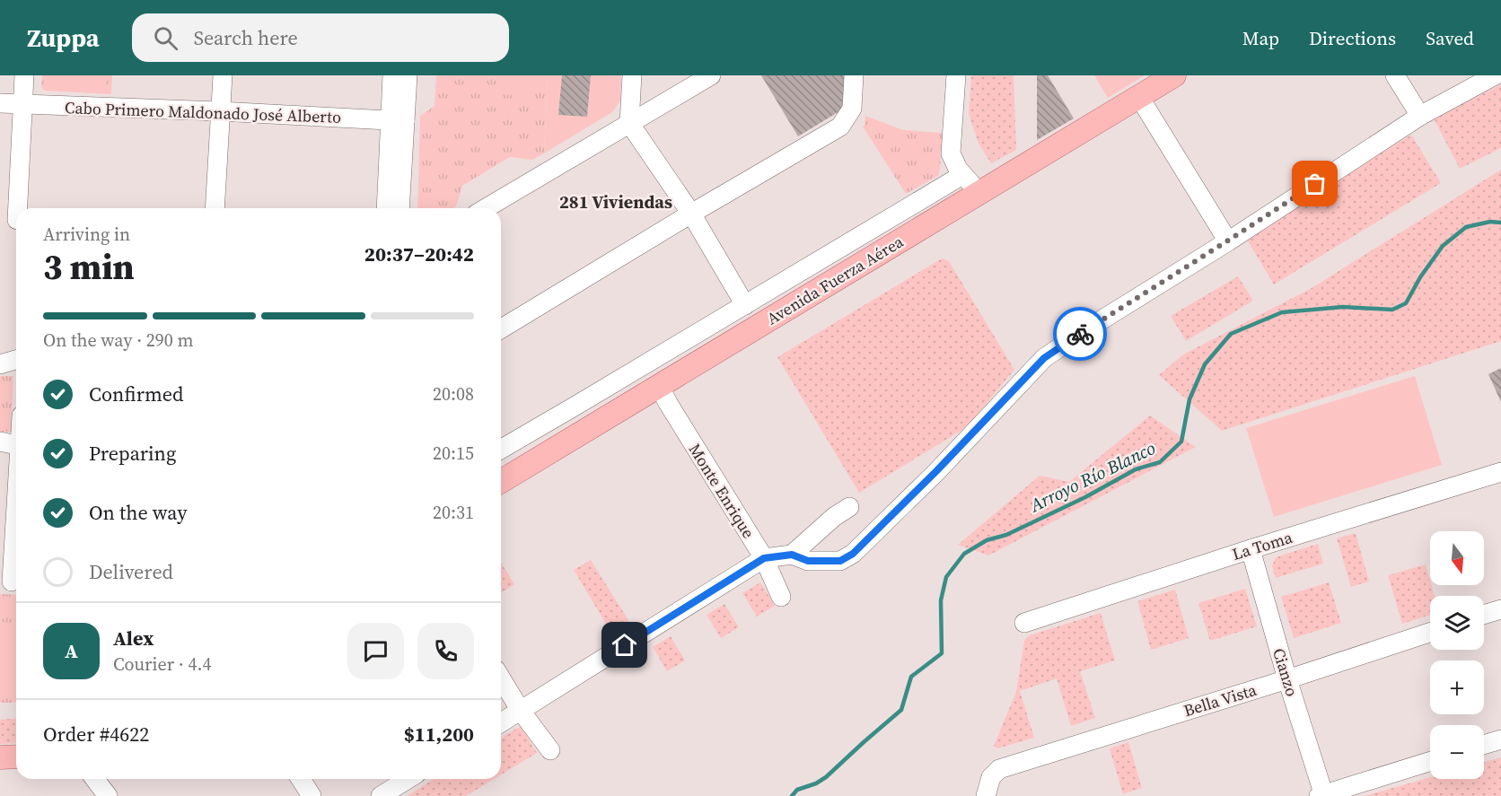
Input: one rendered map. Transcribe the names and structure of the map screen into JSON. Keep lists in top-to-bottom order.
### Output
{
  "streets": {
    "main road": ["Avenida Fuerza Aérea"],
    "street": [
      "Cabo Primero Maldonado José Alberto",
      "Monte Enrique",
      "La Toma",
      "Cianzo",
      "Bella Vista"
    ]
  },
  "crossings": [
    ["Avenida Fuerza Aérea", "Monte Enrique"],
    ["La Toma", "Cianzo"],
    ["Cianzo", "Bella Vista"]
  ],
  "districts": ["281 Viviendas"],
  "water": ["Arroyo Río Blanco"],
  "north": "bottom",
  "page": {
    "header": "Zuppa",
    "search": "Search here",
    "nav": ["Map", "Directions", "Saved"],
    "heading": ["3 min", "Arriving in", "20:37–20:42"],
    "panel": [
      "Alex",
      "Courier · 4.4",
      "Order #4622",
      "$11,200"
    ],
    "bar": "On the way · 290 m",
    "list": [
      ["Confirmed", "20:08"],
      ["Preparing", "20:15"],
      ["On the way", "20:31"],
      "Delivered"
    ],
    "map_buttons": ["+", "−"],
    "round": "A"
  }
}
